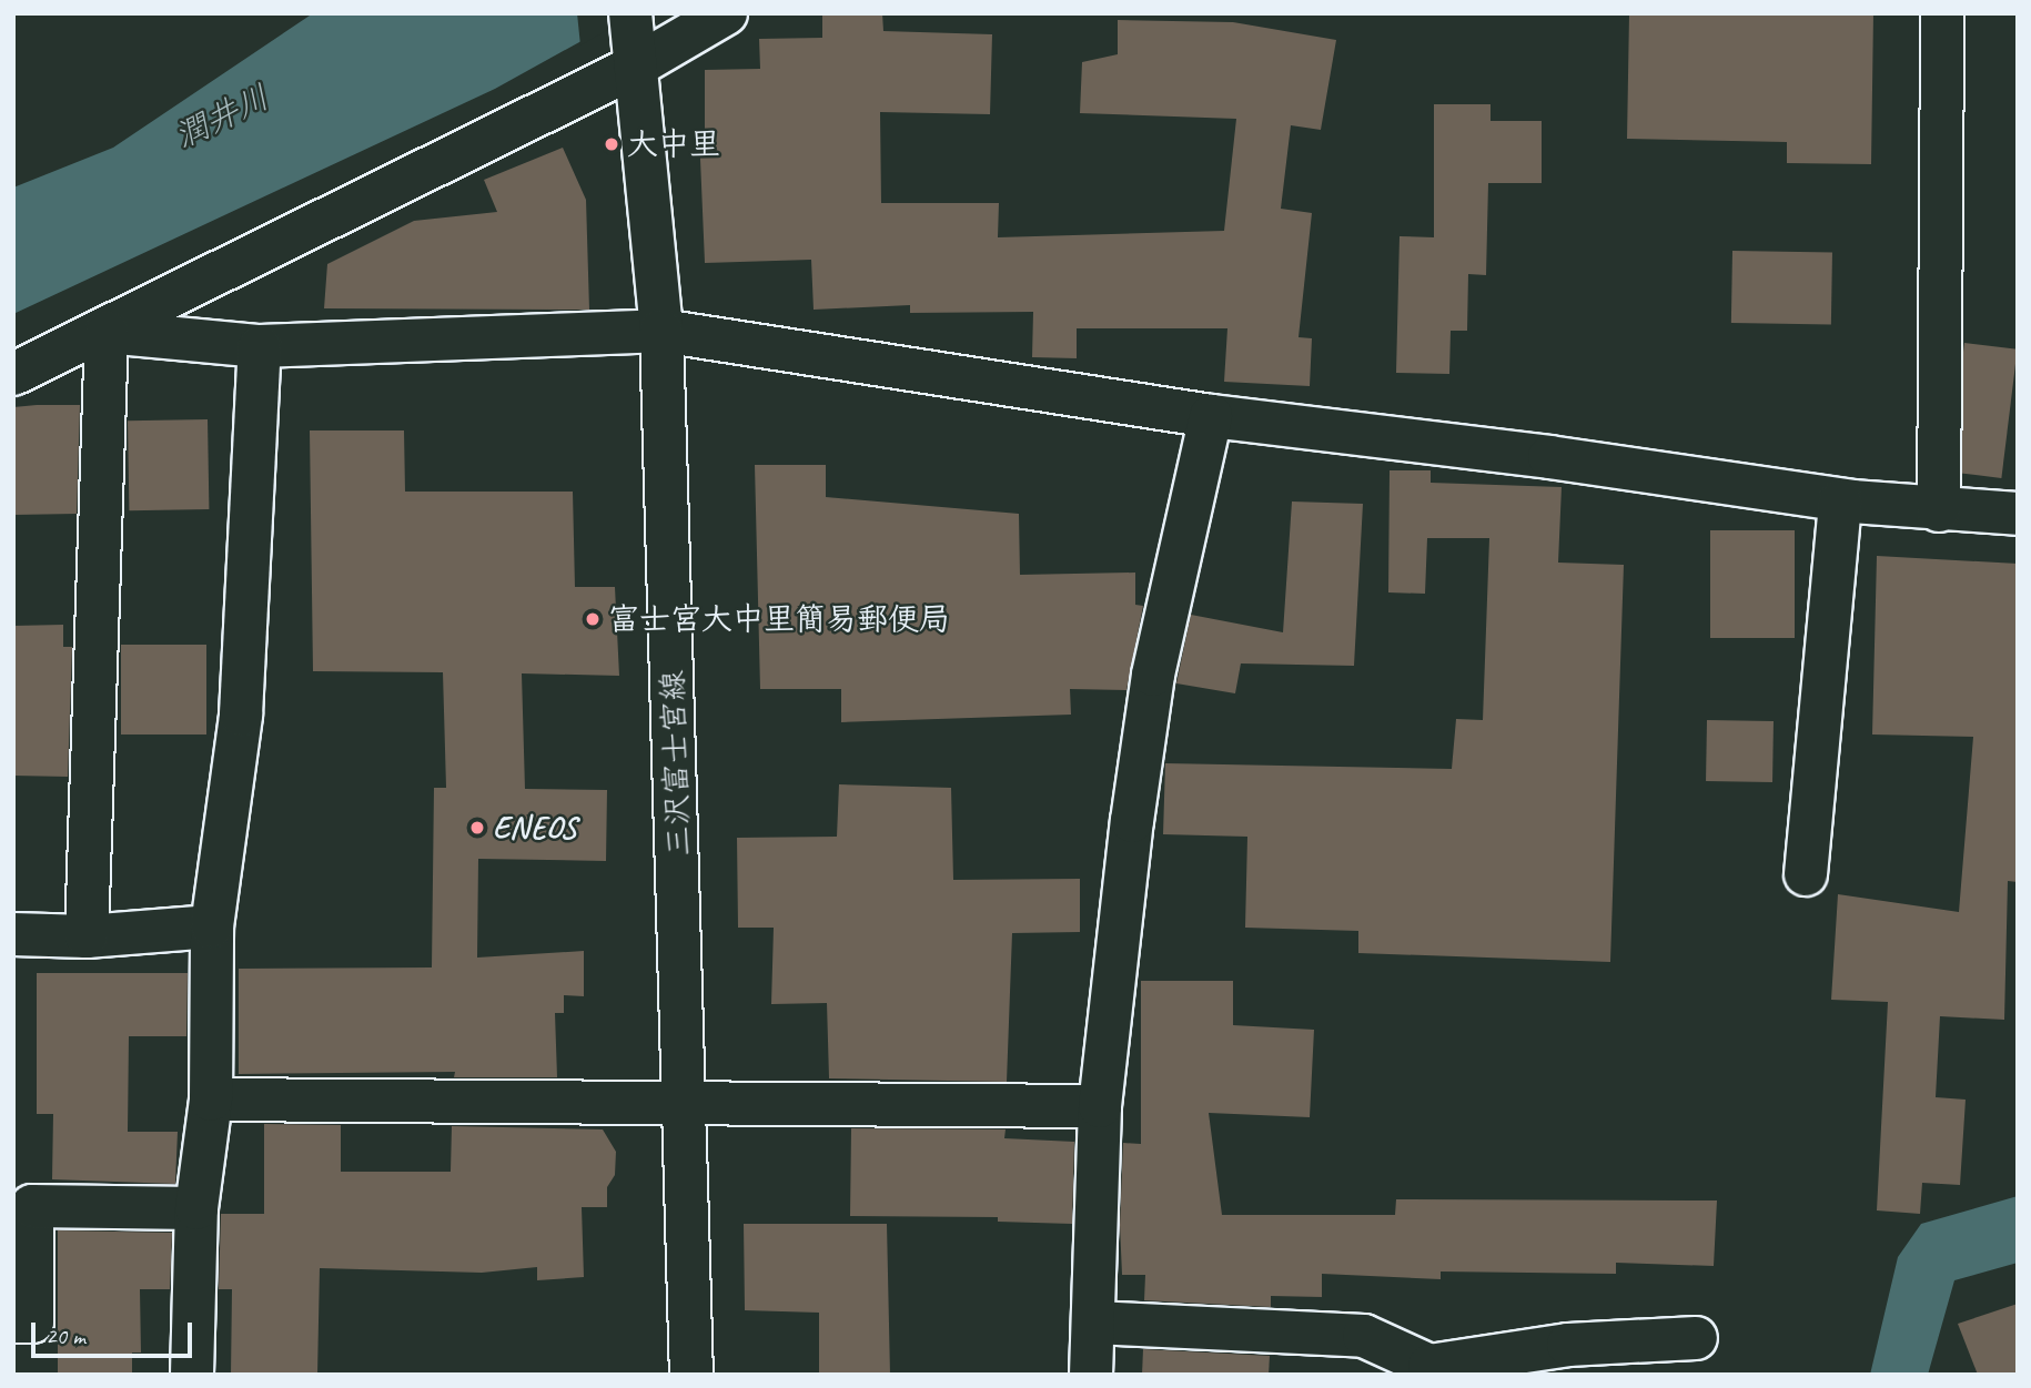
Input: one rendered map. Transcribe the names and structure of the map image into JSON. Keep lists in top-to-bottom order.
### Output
{
  "streets": {
    "street": ["三沢富士宮線"]
  },
  "water": ["潤井川"],
  "places": ["大中里", "富士宮大中里簡易郵便局", "ENEOS"],
  "scale_bar": "20 m"
}
